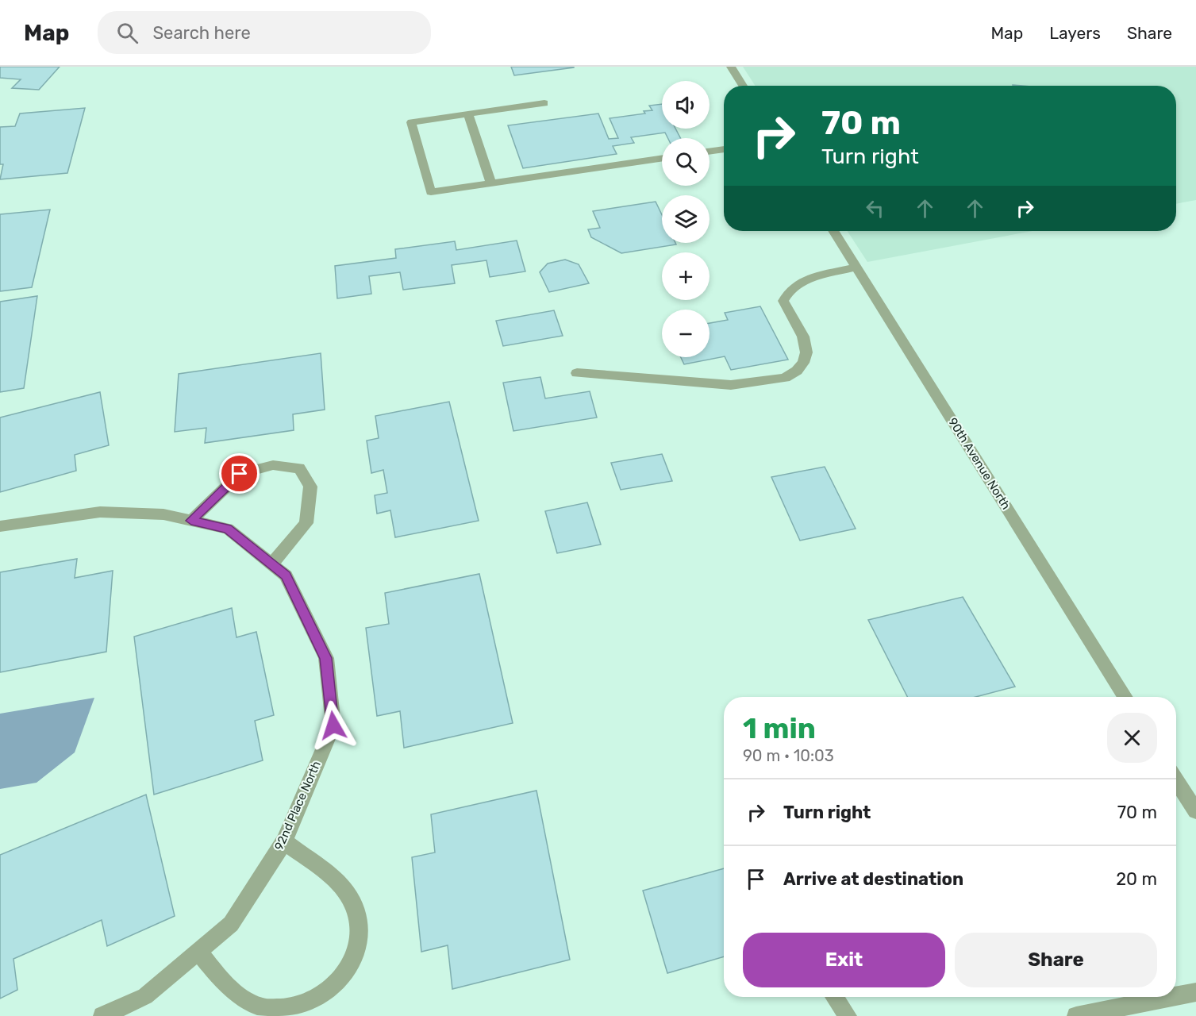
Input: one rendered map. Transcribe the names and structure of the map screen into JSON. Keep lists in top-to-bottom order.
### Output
{
  "streets": {
    "street": ["90th Avenue North", "92nd Place North"]
  },
  "page": {
    "header": "Map",
    "search": "Search here",
    "nav": ["Map", "Layers", "Share"],
    "map_buttons": ["+", "−"],
    "turn": ["70 m", "Turn right"],
    "heading": ["1 min", "90 m · 10:03"],
    "list": [
      {
        "name": "Turn right",
        "value": "70 m"
      },
      {
        "name": "Arrive at destination",
        "value": "20 m"
      }
    ],
    "buttons": ["Exit", "Share"]
  }
}
